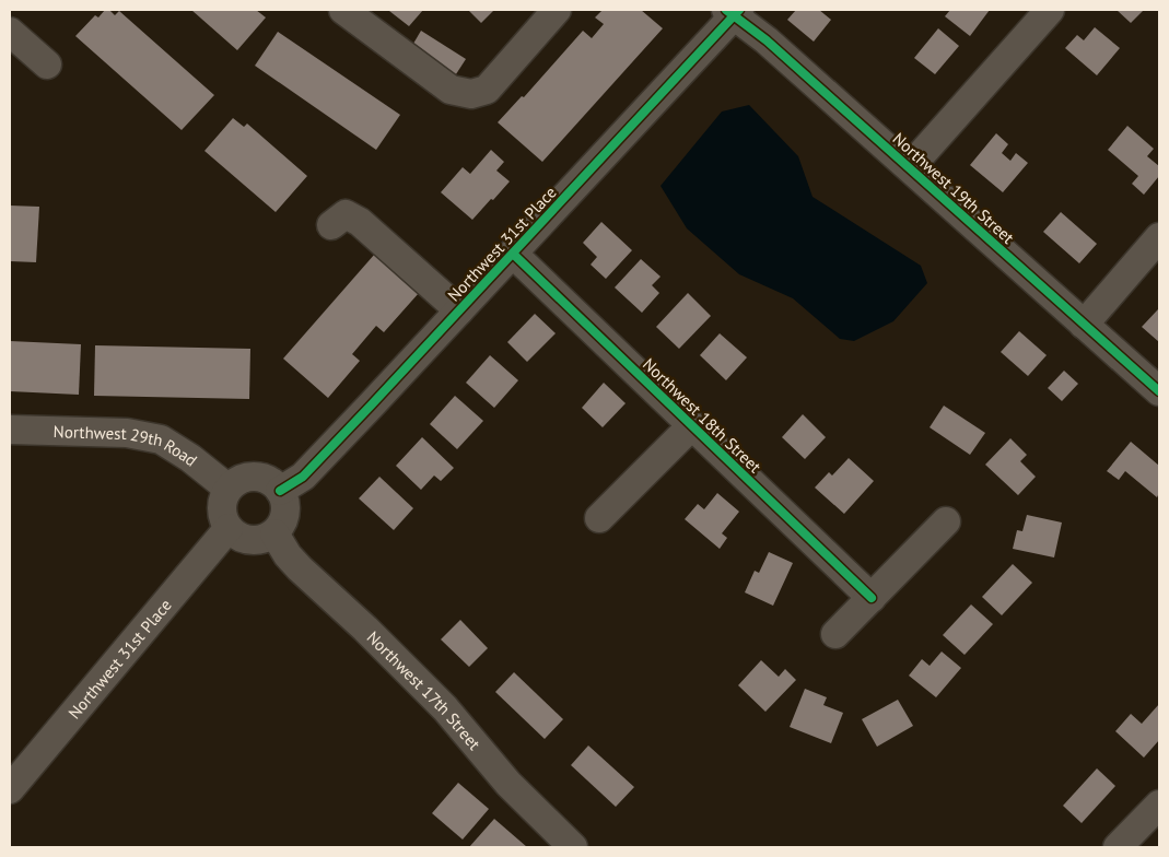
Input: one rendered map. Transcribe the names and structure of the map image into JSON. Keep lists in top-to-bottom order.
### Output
{
  "streets": {
    "street": [
      "Northwest 19th Street",
      "Northwest 31st Place",
      "Northwest 18th Street",
      "Northwest 29th Road",
      "Northwest 17th Street"
    ]
  },
  "crossings": [
    ["Northwest 19th Street", "Northwest 31st Place"],
    ["Northwest 31st Place", "Northwest 18th Street"],
    ["Northwest 31st Place", "Northwest 29th Road"],
    ["Northwest 31st Place", "Northwest 17th Street"],
    ["Northwest 29th Road", "Northwest 17th Street"]
  ]
}
